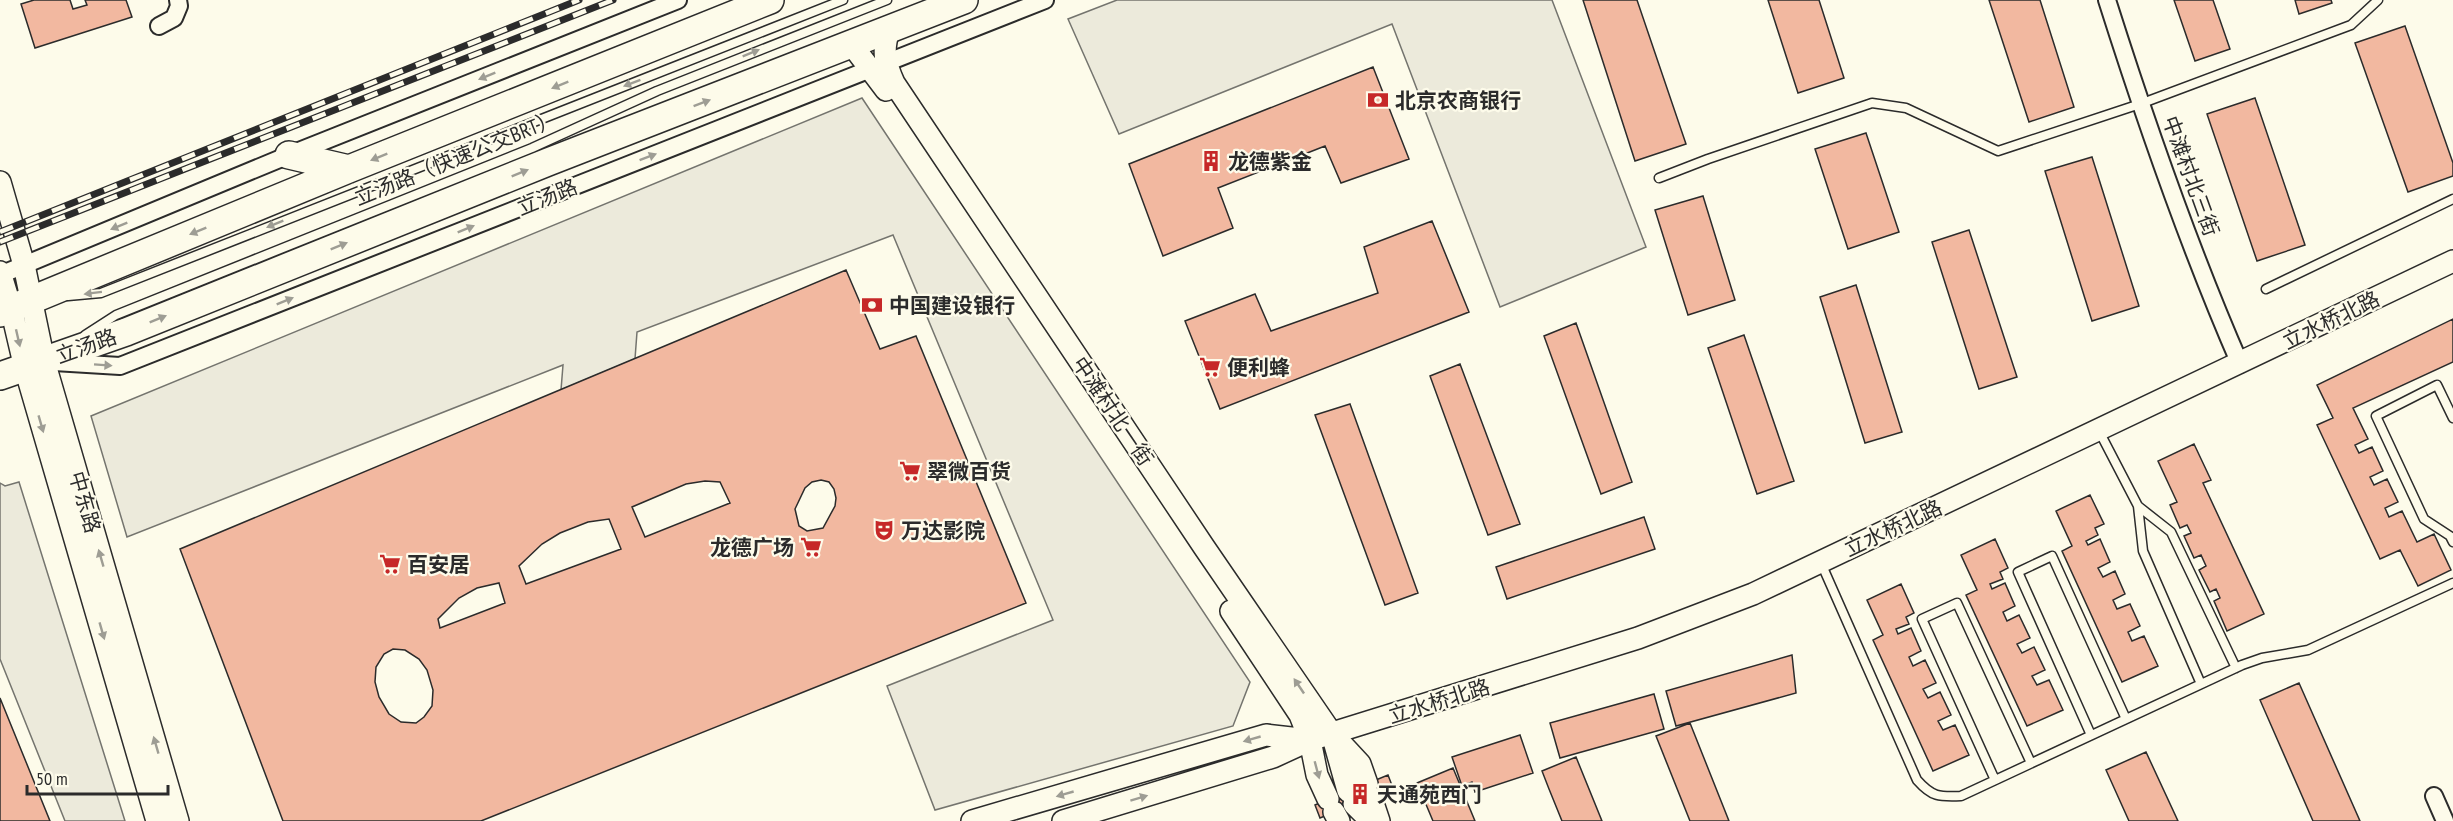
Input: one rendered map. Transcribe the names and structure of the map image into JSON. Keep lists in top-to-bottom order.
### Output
{
  "streets": {
    "main road": ["立汤路"],
    "street": [
      "中滩村北三街",
      "立水桥北路",
      "中滩村北一街",
      "中东路"
    ],
    "lane": ["立汤路（快速公交BRT）"]
  },
  "crossings": [
    ["立汤路（快速公交BRT）", "立汤路"],
    ["立汤路（快速公交BRT）", "中东路"],
    ["中滩村北三街", "立水桥北路"],
    ["立汤路", "中滩村北一街"],
    ["立汤路", "中东路"],
    ["立水桥北路", "中滩村北一街"]
  ],
  "places": {
    "bank": ["北京农商银行", "中国建设银行"],
    "building": ["龙德紫金", "天通苑西门"],
    "supermarket": [
      "便利蜂",
      "翠微百货",
      "龙德广场",
      "百安居"
    ],
    "theatre": ["万达影院"]
  },
  "scale_bar": "50 m"
}
